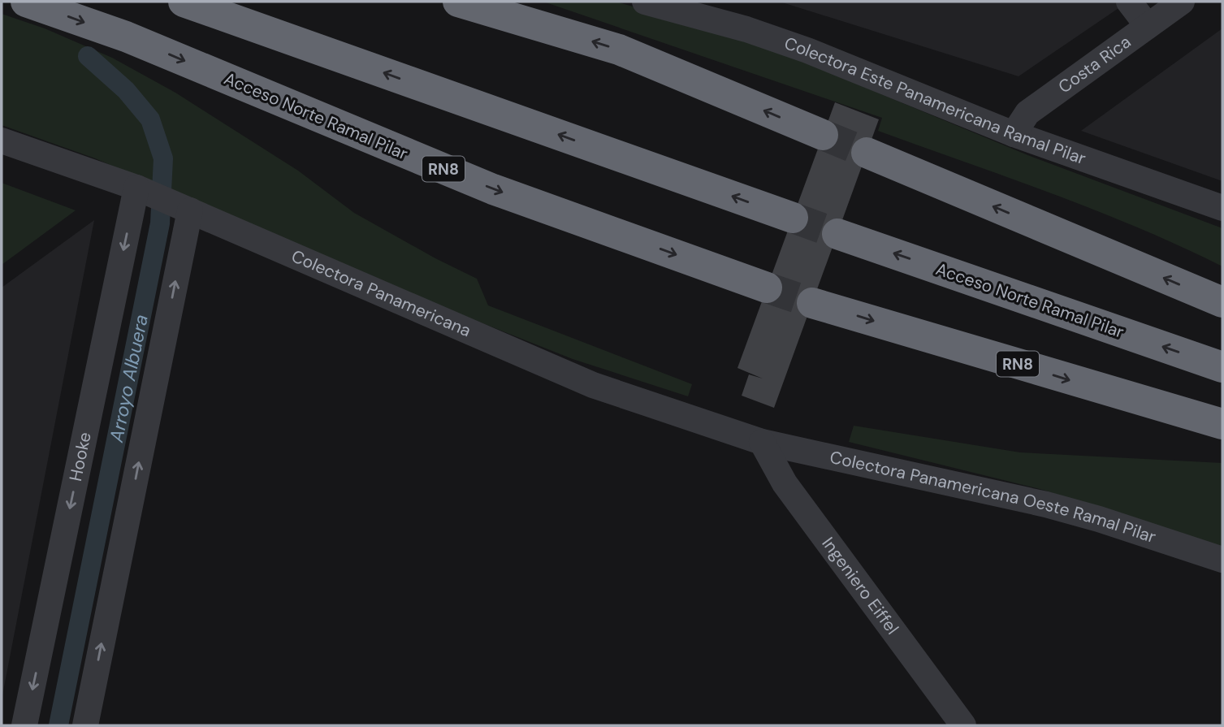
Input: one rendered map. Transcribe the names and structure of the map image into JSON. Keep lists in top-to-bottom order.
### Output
{
  "streets": {
    "highway": ["Acceso Norte Ramal Pilar", "RN8"],
    "street": [
      "Costa Rica",
      "Colectora Este Panamericana Ramal Pilar",
      "Colectora Panamericana",
      "Hooke",
      "Colectora Panamericana Oeste Ramal Pilar",
      "Ingeniero Eiffel"
    ]
  },
  "crossings": [
    ["Costa Rica", "Colectora Este Panamericana Ramal Pilar"],
    ["Colectora Panamericana", "Hooke"],
    ["Colectora Panamericana", "Colectora Panamericana Oeste Ramal Pilar"],
    ["Colectora Panamericana", "Ingeniero Eiffel"],
    ["Colectora Panamericana Oeste Ramal Pilar", "Ingeniero Eiffel"]
  ],
  "water": ["Arroyo Albuera"]
}
